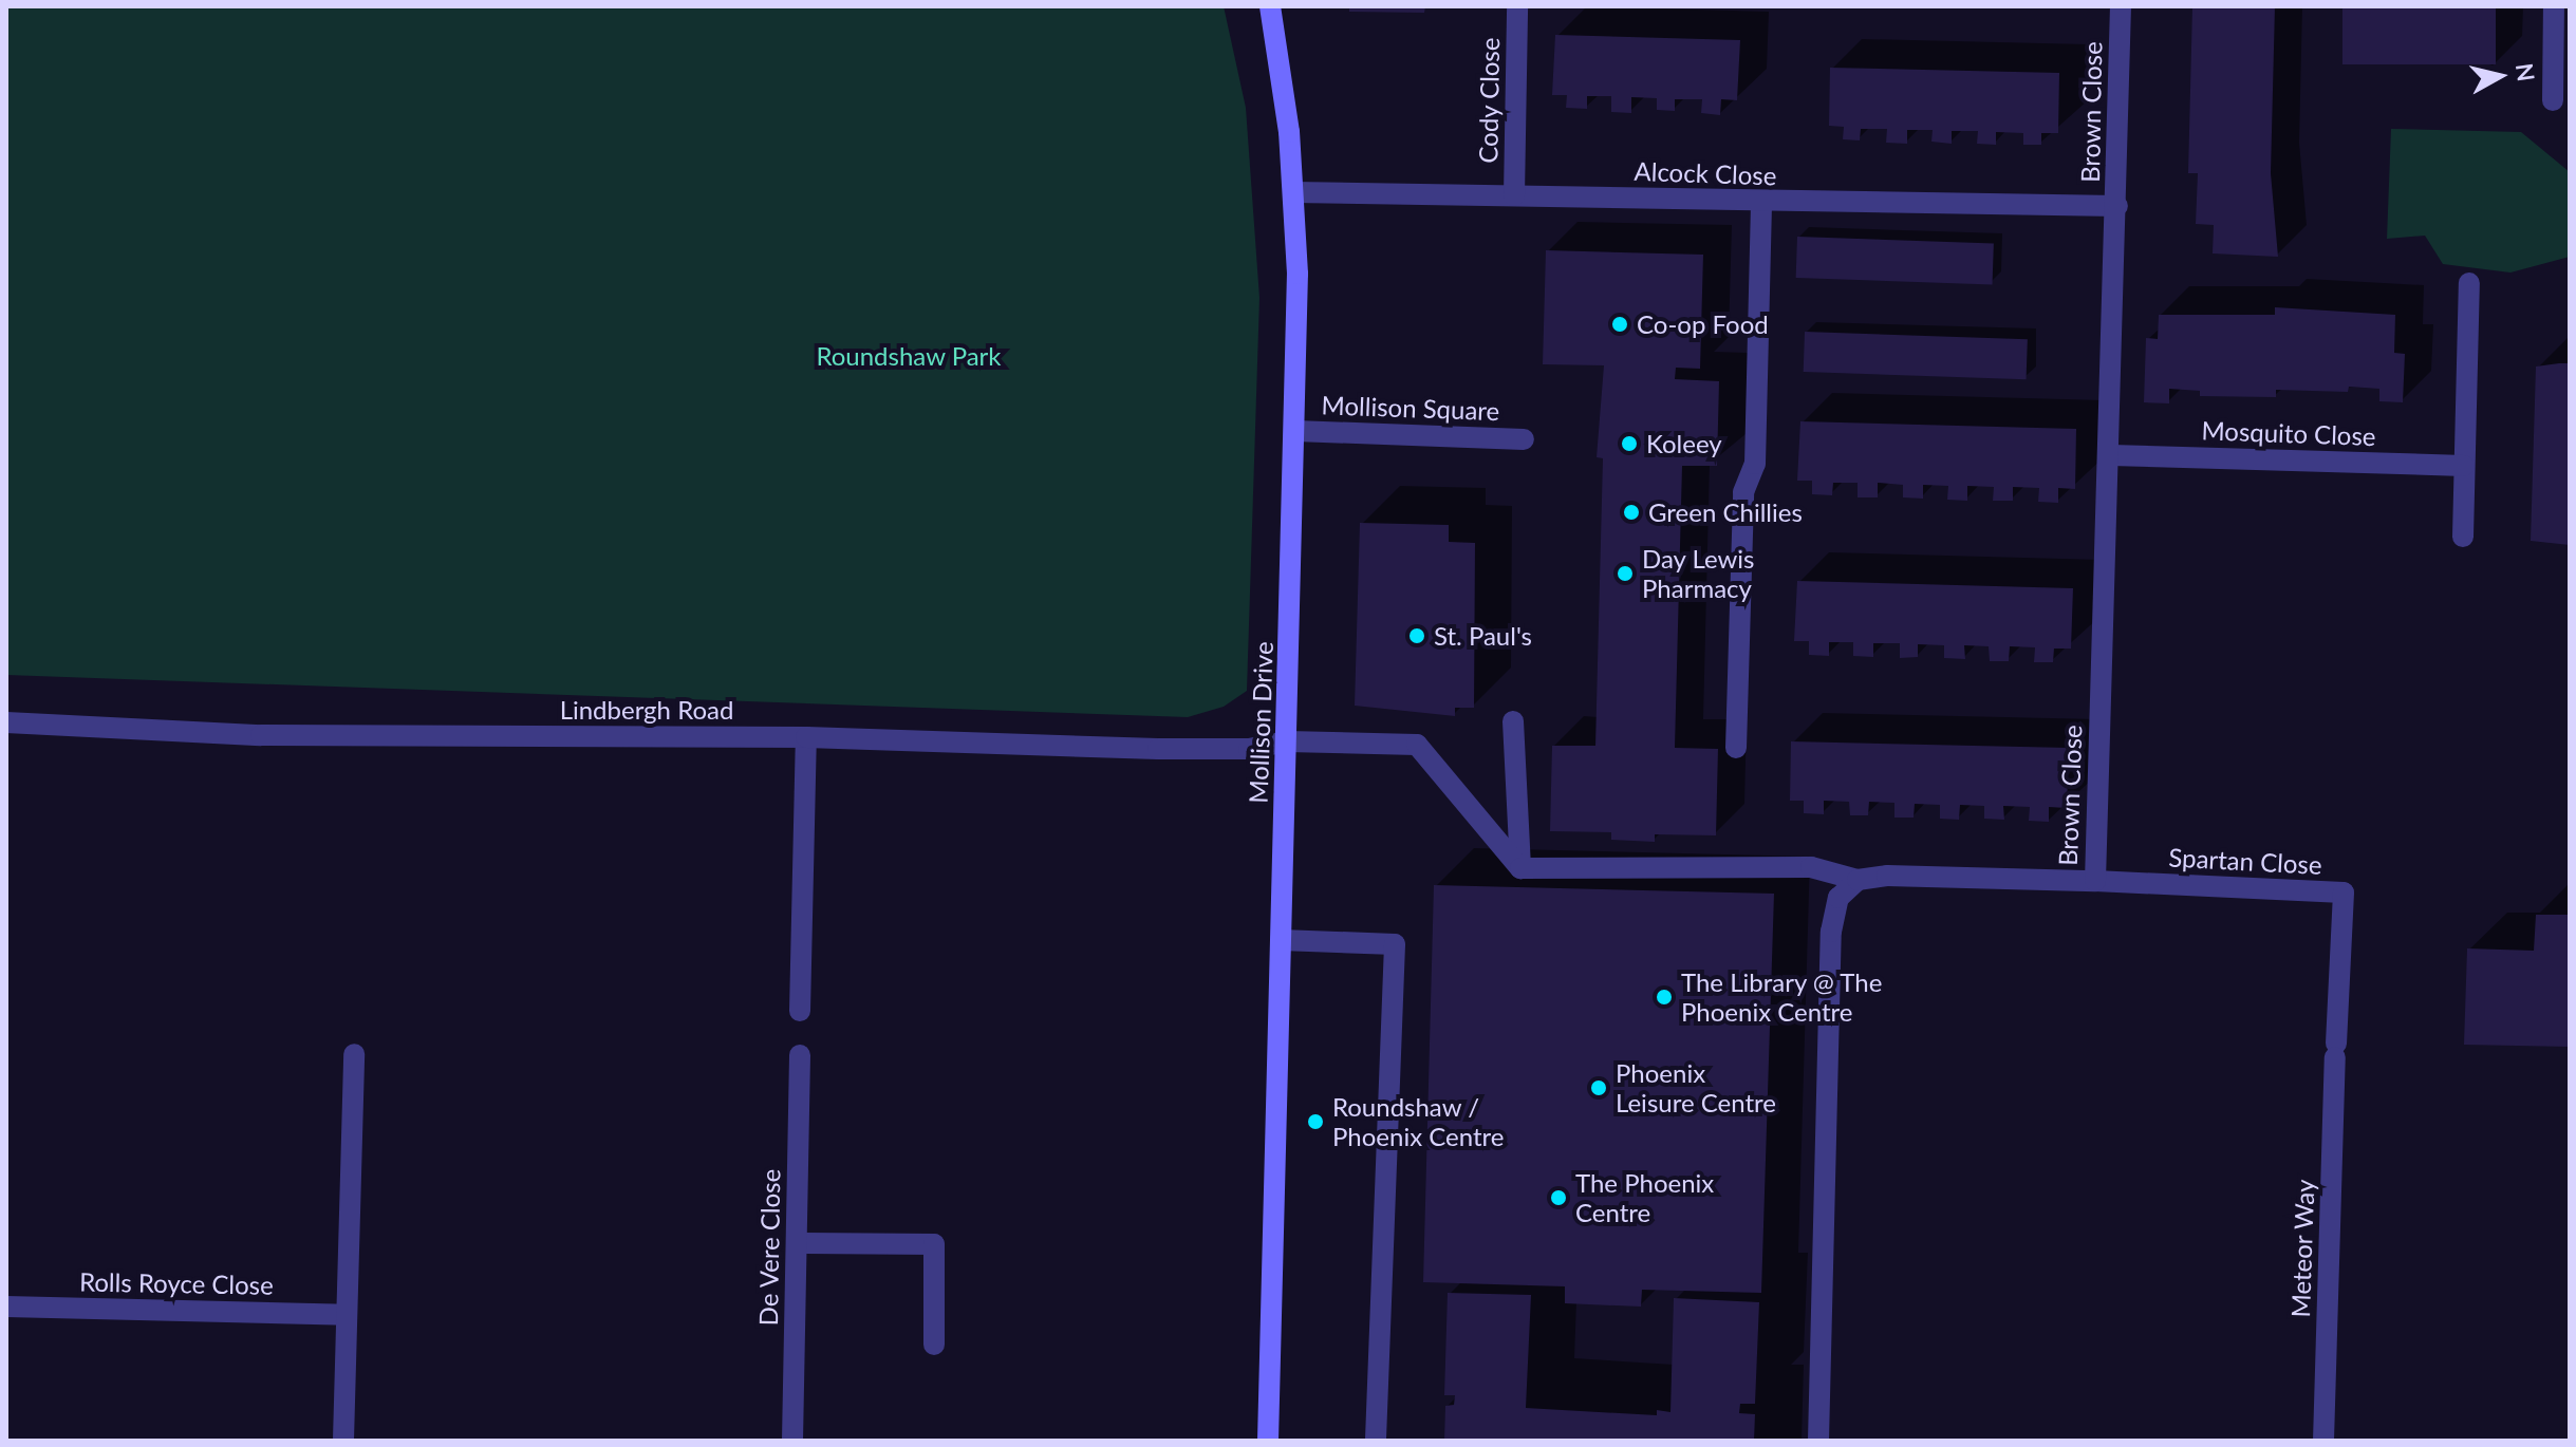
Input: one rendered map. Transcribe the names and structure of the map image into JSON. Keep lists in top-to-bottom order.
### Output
{
  "streets": {
    "main road": ["Mollison Drive"],
    "street": [
      "Cody Close",
      "Brown Close",
      "Alcock Close",
      "Mollison Square",
      "Mosquito Close",
      "Lindbergh Road",
      "Spartan Close",
      "De Vere Close",
      "Meteor Way",
      "Rolls Royce Close"
    ]
  },
  "crossings": [
    ["Cody Close", "Alcock Close"],
    ["Brown Close", "Alcock Close"],
    ["Brown Close", "Mosquito Close"],
    ["Brown Close", "Spartan Close"],
    ["Alcock Close", "Mollison Drive"],
    ["Mollison Square", "Mollison Drive"],
    ["Lindbergh Road", "Mollison Drive"],
    ["Spartan Close", "Meteor Way"]
  ],
  "parks": ["Roundshaw Park"],
  "places": [
    "Co-op Food",
    "Koleey",
    "Green Chillies",
    "Day Lewis Pharmacy",
    "St. Paul's",
    "The Library @ The Phoenix Centre",
    "Phoenix Leisure Centre",
    "Roundshaw / Phoenix Centre",
    "The Phoenix Centre"
  ],
  "north": "right"
}
